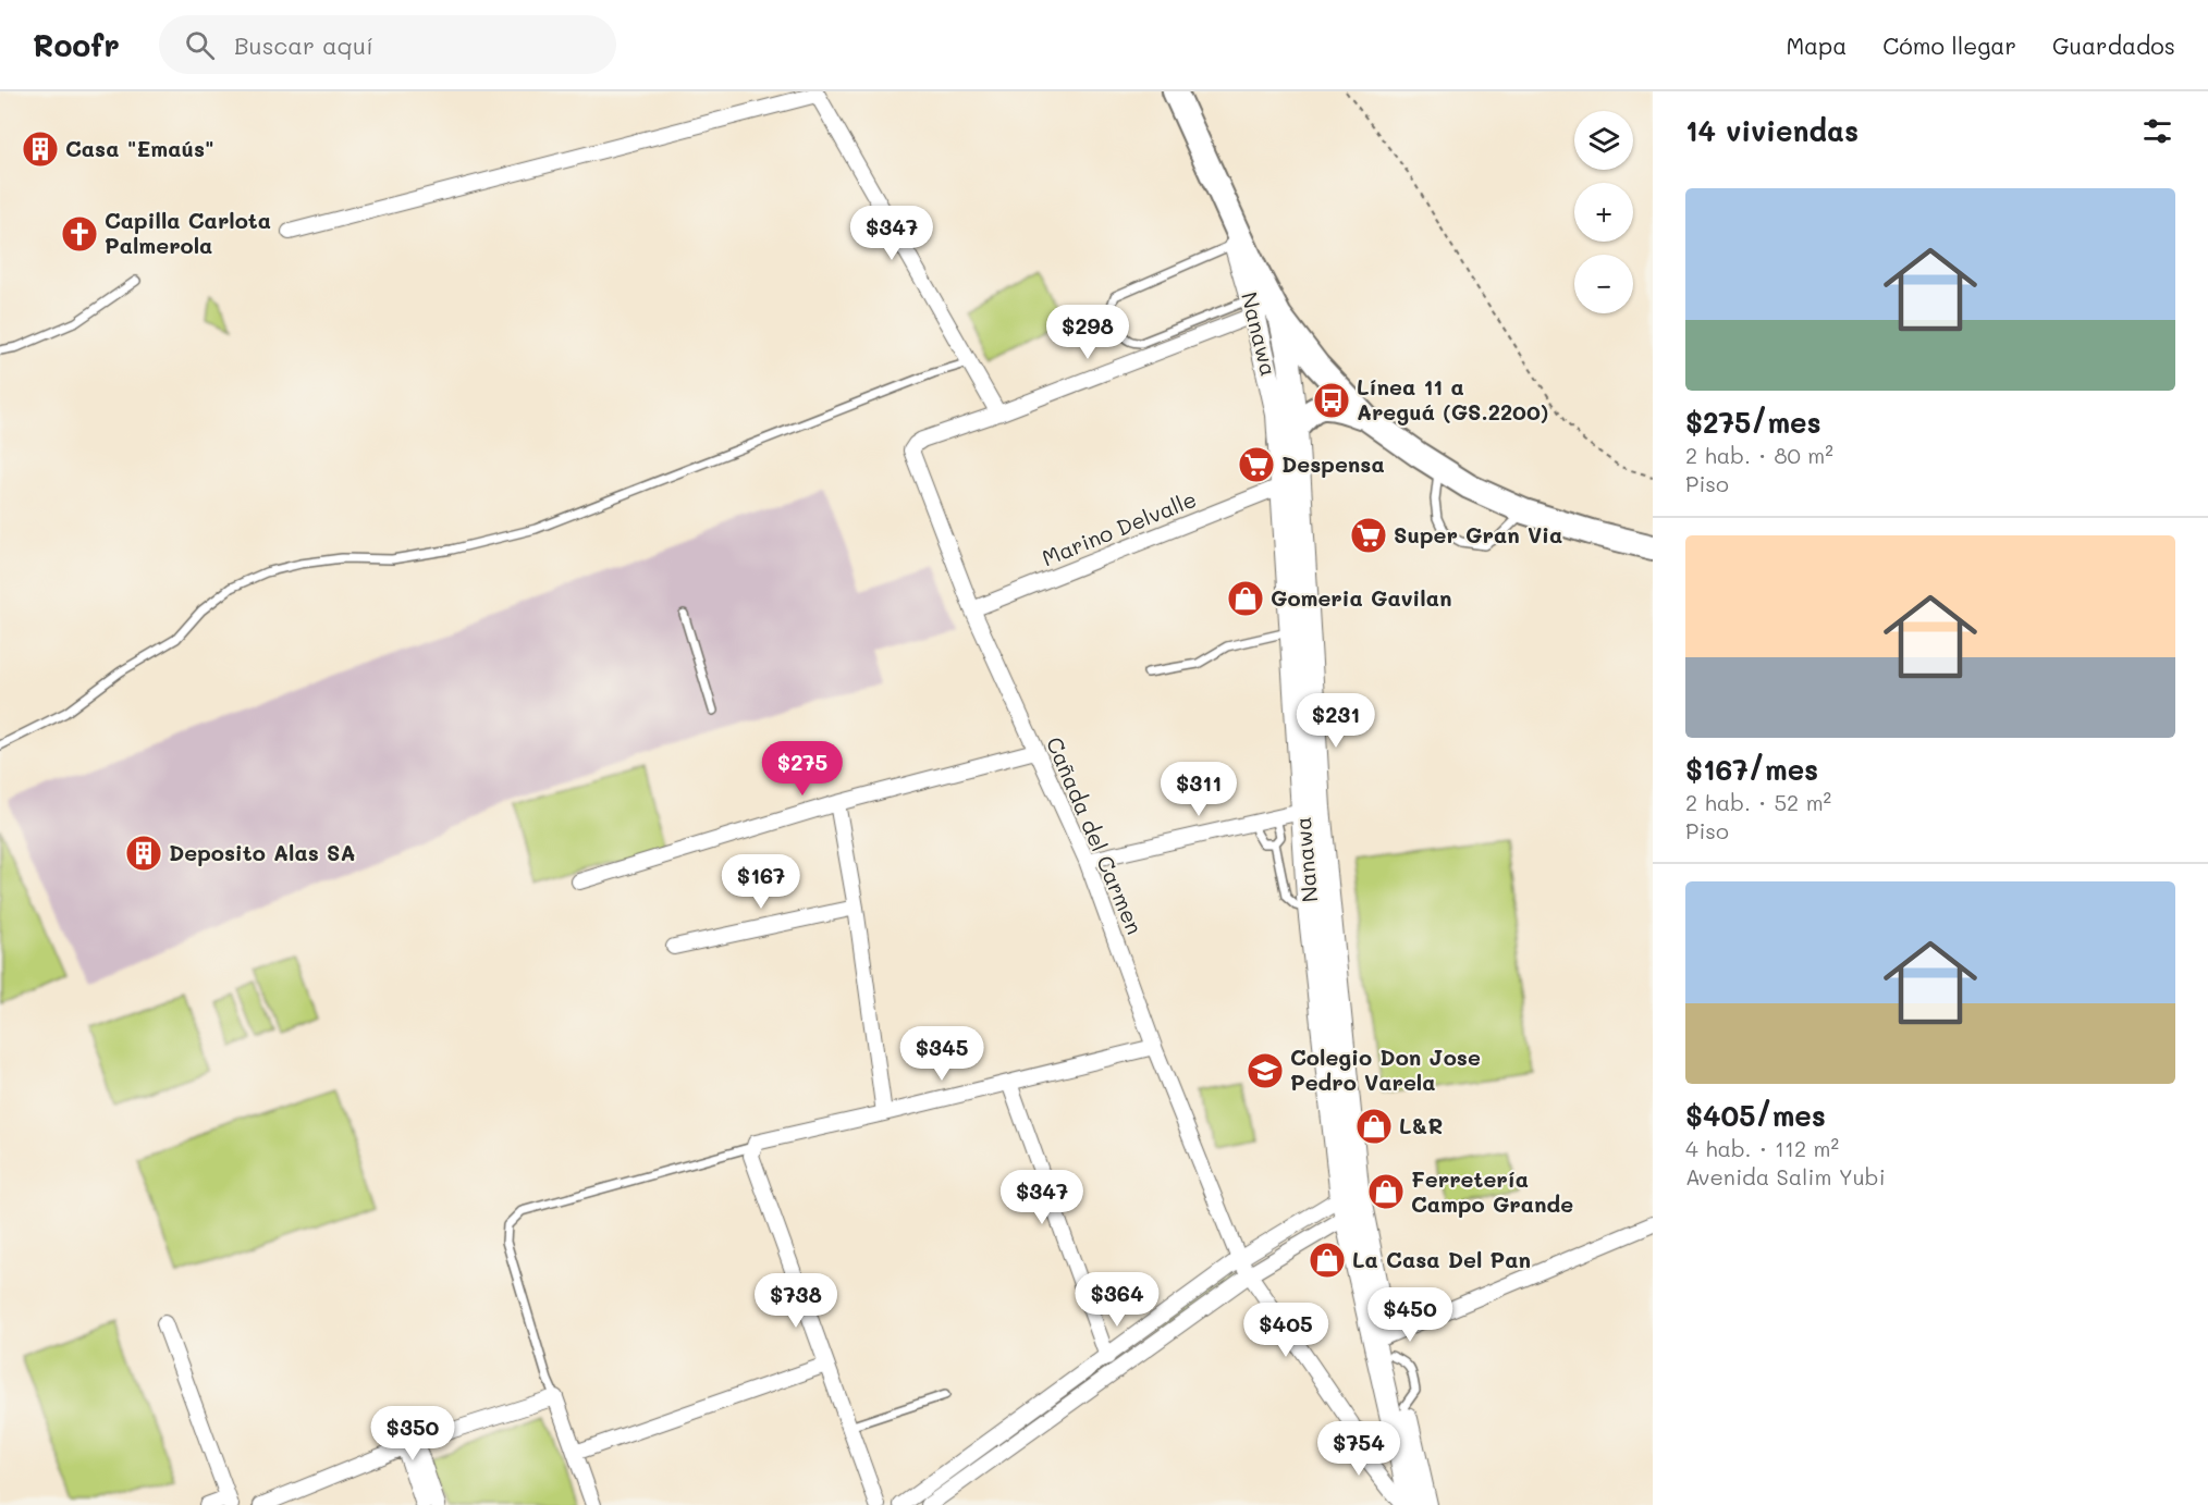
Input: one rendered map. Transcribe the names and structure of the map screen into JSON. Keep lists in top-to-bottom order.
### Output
{
  "streets": {
    "main road": ["Nanawa"],
    "street": ["Marino Delvalle", "Cañada del Carmen"]
  },
  "crossings": [
    ["Nanawa", "Marino Delvalle"],
    ["Marino Delvalle", "Cañada del Carmen"]
  ],
  "places": {
    "building": ["Casa \"Emaús\"", "Deposito Alas SA"],
    "church": ["Capilla Carlota Palmerola"],
    "bus stop": ["Línea 11 a Areguá (GS.2200)"],
    "supermarket": ["Despensa", "Super Gran Via"],
    "shop": [
      "Gomeria Gavilan",
      "L&R",
      "Ferretería Campo Grande",
      "La Casa Del Pan"
    ],
    "school or university": ["Colegio Don Jose Pedro Varela"]
  },
  "page": {
    "header": "Roofr",
    "search": "Buscar aquí",
    "nav": ["Mapa", "Cómo llegar", "Guardados"],
    "heading": "14 viviendas",
    "map_buttons": ["+", "−"],
    "list": [
      {
        "name": "$275/mes",
        "note": "2 hab. · 80 m² · Piso"
      },
      {
        "name": "$167/mes",
        "note": "2 hab. · 52 m² · Piso"
      },
      {
        "name": "$405/mes",
        "note": "4 hab. · 112 m² · Avenida Salim Yubi"
      }
    ],
    "price": [
      "$347",
      "$298",
      "$231",
      "$275",
      "$311",
      "$167",
      "$345",
      "$347",
      "$364",
      "$738",
      "$450",
      "$405",
      "$350",
      "$754"
    ]
  }
}
